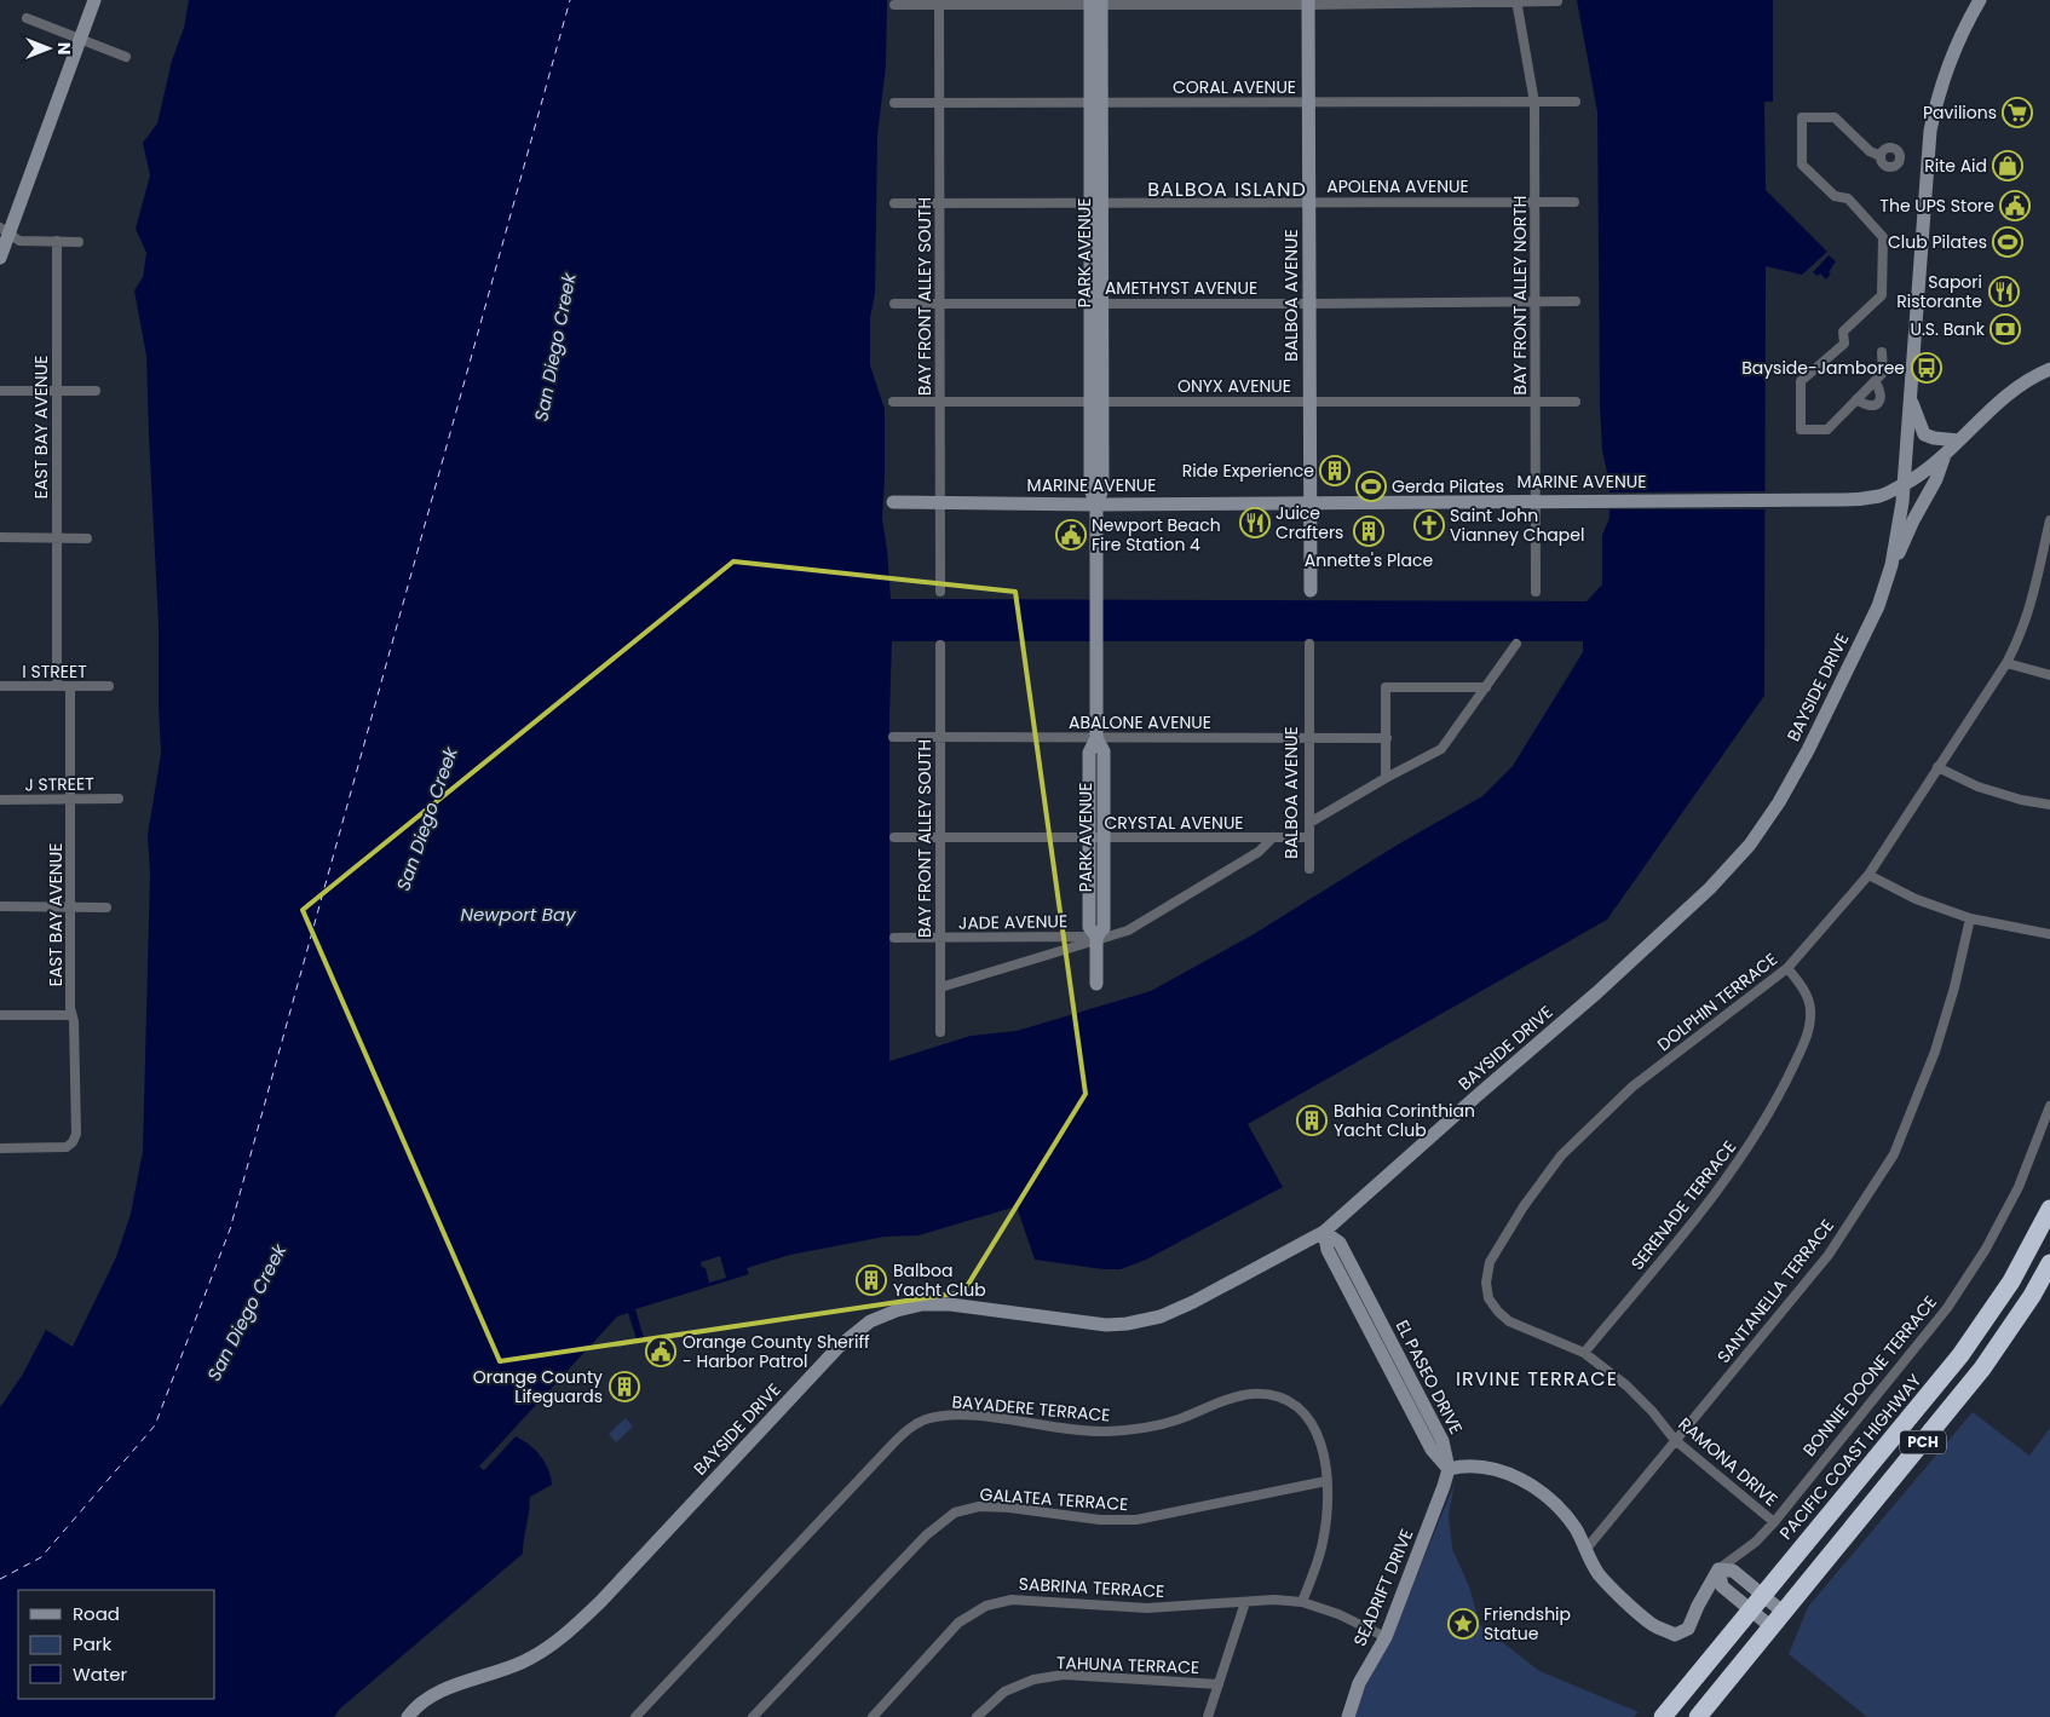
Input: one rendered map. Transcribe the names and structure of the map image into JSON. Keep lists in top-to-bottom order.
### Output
{
  "streets": {
    "highway": ["PCH", "PACIFIC COAST HIGHWAY"],
    "street": [
      "CORAL AVENUE",
      "APOLENA AVENUE",
      "PARK AVENUE",
      "AMETHYST AVENUE",
      "BALBOA AVENUE",
      "BAY FRONT ALLEY NORTH",
      "BAY FRONT ALLEY SOUTH",
      "ONYX AVENUE",
      "EAST BAY AVENUE",
      "MARINE AVENUE",
      "I STREET",
      "BAYSIDE DRIVE",
      "ABALONE AVENUE",
      "J STREET",
      "CRYSTAL AVENUE",
      "JADE AVENUE",
      "DOLPHIN TERRACE",
      "SERENADE TERRACE",
      "SANTANELLA TERRACE",
      "BONNIE DOONE TERRACE",
      "EL PASEO DRIVE",
      "BAYADERE TERRACE",
      "RAMONA DRIVE",
      "GALATEA TERRACE",
      "SABRINA TERRACE",
      "SEADRIFT DRIVE",
      "TAHUNA TERRACE"
    ]
  },
  "crossings": [
    ["CORAL AVENUE", "PARK AVENUE"],
    ["CORAL AVENUE", "BALBOA AVENUE"],
    ["CORAL AVENUE", "BAY FRONT ALLEY NORTH"],
    ["CORAL AVENUE", "BAY FRONT ALLEY SOUTH"],
    ["APOLENA AVENUE", "PARK AVENUE"],
    ["APOLENA AVENUE", "BALBOA AVENUE"],
    ["APOLENA AVENUE", "BAY FRONT ALLEY NORTH"],
    ["APOLENA AVENUE", "BAY FRONT ALLEY SOUTH"],
    ["PARK AVENUE", "AMETHYST AVENUE"],
    ["PARK AVENUE", "ONYX AVENUE"],
    ["PARK AVENUE", "MARINE AVENUE"],
    ["PARK AVENUE", "ABALONE AVENUE"],
    ["PARK AVENUE", "CRYSTAL AVENUE"],
    ["PARK AVENUE", "JADE AVENUE"],
    ["AMETHYST AVENUE", "BALBOA AVENUE"],
    ["AMETHYST AVENUE", "BAY FRONT ALLEY NORTH"],
    ["AMETHYST AVENUE", "BAY FRONT ALLEY SOUTH"],
    ["BALBOA AVENUE", "ONYX AVENUE"],
    ["BALBOA AVENUE", "MARINE AVENUE"],
    ["BALBOA AVENUE", "ABALONE AVENUE"],
    ["BALBOA AVENUE", "CRYSTAL AVENUE"],
    ["BAY FRONT ALLEY NORTH", "ONYX AVENUE"],
    ["BAY FRONT ALLEY NORTH", "MARINE AVENUE"],
    ["BAY FRONT ALLEY SOUTH", "ONYX AVENUE"],
    ["BAY FRONT ALLEY SOUTH", "MARINE AVENUE"],
    ["BAY FRONT ALLEY SOUTH", "ABALONE AVENUE"],
    ["BAY FRONT ALLEY SOUTH", "CRYSTAL AVENUE"],
    ["BAY FRONT ALLEY SOUTH", "JADE AVENUE"],
    ["EAST BAY AVENUE", "I STREET"],
    ["EAST BAY AVENUE", "J STREET"],
    ["MARINE AVENUE", "BAYSIDE DRIVE"],
    ["BAYSIDE DRIVE", "EL PASEO DRIVE"],
    ["DOLPHIN TERRACE", "SERENADE TERRACE"],
    ["DOLPHIN TERRACE", "RAMONA DRIVE"],
    ["SERENADE TERRACE", "RAMONA DRIVE"],
    ["SANTANELLA TERRACE", "BONNIE DOONE TERRACE"],
    ["SANTANELLA TERRACE", "RAMONA DRIVE"],
    ["BONNIE DOONE TERRACE", "RAMONA DRIVE"],
    ["EL PASEO DRIVE", "SEADRIFT DRIVE"],
    ["BAYADERE TERRACE", "GALATEA TERRACE"],
    ["BAYADERE TERRACE", "SABRINA TERRACE"],
    ["SABRINA TERRACE", "SEADRIFT DRIVE"]
  ],
  "districts": ["BALBOA ISLAND", "IRVINE TERRACE"],
  "water": ["San Diego Creek", "Newport Bay"],
  "places": {
    "supermarket": ["Pavilions"],
    "shop": ["Rite Aid"],
    "public building": ["The UPS Store", "Newport Beach Fire Station 4", "Orange County Sheriff - Harbor Patrol"],
    "sports": ["Club Pilates", "Gerda Pilates"],
    "restaurant": ["Sapori Ristorante", "Juice Crafters"],
    "bank": ["U.S. Bank"],
    "bus stop": ["Bayside-Jamboree"],
    "building": [
      "Ride Experience",
      "Annette's Place",
      "Bahia Corinthian Yacht Club",
      "Balboa Yacht Club",
      "Orange County Lifeguards"
    ],
    "church": ["Saint John Vianney Chapel"],
    "place": ["Friendship Statue"]
  },
  "legend": ["Road", "Park", "Water"],
  "north": "right"
}
